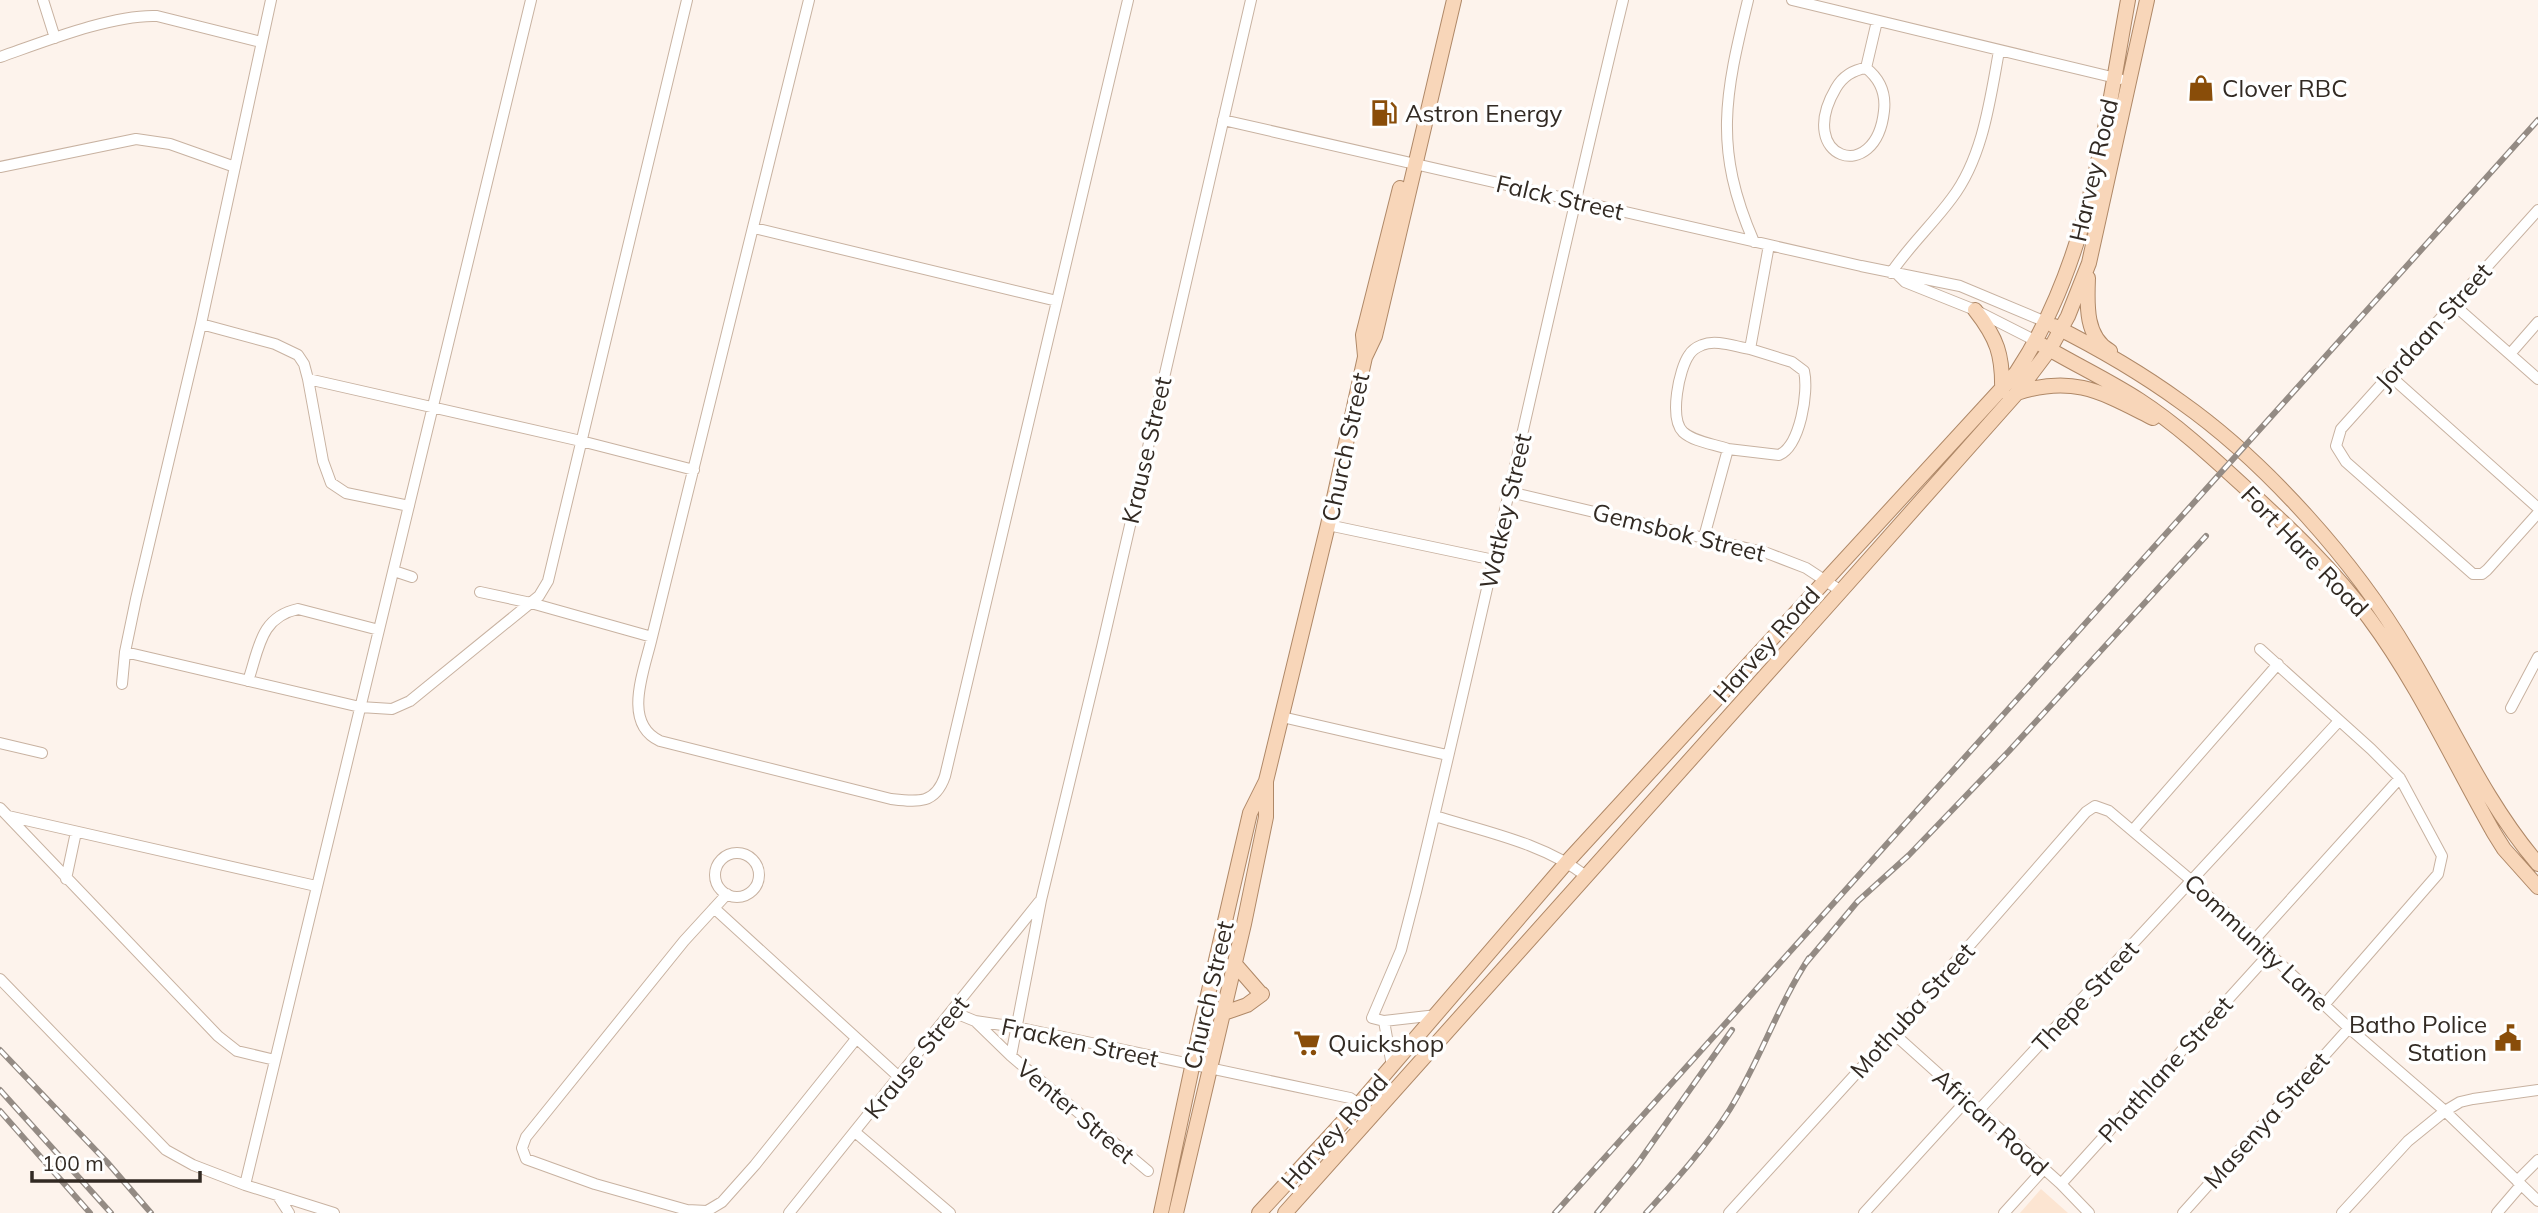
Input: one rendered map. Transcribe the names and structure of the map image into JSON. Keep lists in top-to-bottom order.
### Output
{
  "streets": {
    "main road": [
      "Harvey Road",
      "Falck Street",
      "Church Street",
      "Fort Hare Road"
    ],
    "street": [
      "Jordaan Street",
      "Krause Street",
      "Watkey Street",
      "Gemsbok Street",
      "Community Lane",
      "Thepe Street",
      "Mothuba Street",
      "Fracken Street",
      "Phathlane Street",
      "Venter Street",
      "Masenya Street",
      "African Road"
    ]
  },
  "crossings": [
    ["Harvey Road", "Falck Street"],
    ["Harvey Road", "Gemsbok Street"],
    ["Harvey Road", "Fort Hare Road"],
    ["Harvey Road", "Fracken Street"],
    ["Falck Street", "Church Street"],
    ["Falck Street", "Krause Street"],
    ["Falck Street", "Watkey Street"],
    ["Falck Street", "Fort Hare Road"],
    ["Church Street", "Fracken Street"],
    ["Krause Street", "Fracken Street"],
    ["Krause Street", "Venter Street"],
    ["Watkey Street", "Gemsbok Street"],
    ["Community Lane", "Thepe Street"],
    ["Community Lane", "Mothuba Street"],
    ["Community Lane", "Phathlane Street"],
    ["Community Lane", "Masenya Street"],
    ["Thepe Street", "African Road"],
    ["Mothuba Street", "African Road"],
    ["Fracken Street", "Venter Street"],
    ["Phathlane Street", "African Road"]
  ],
  "places": {
    "shop": ["Clover RBC"],
    "fuel station": ["Astron Energy"],
    "public building": ["Batho Police Station"],
    "supermarket": ["Quickshop"]
  },
  "scale_bar": "100 m"
}
